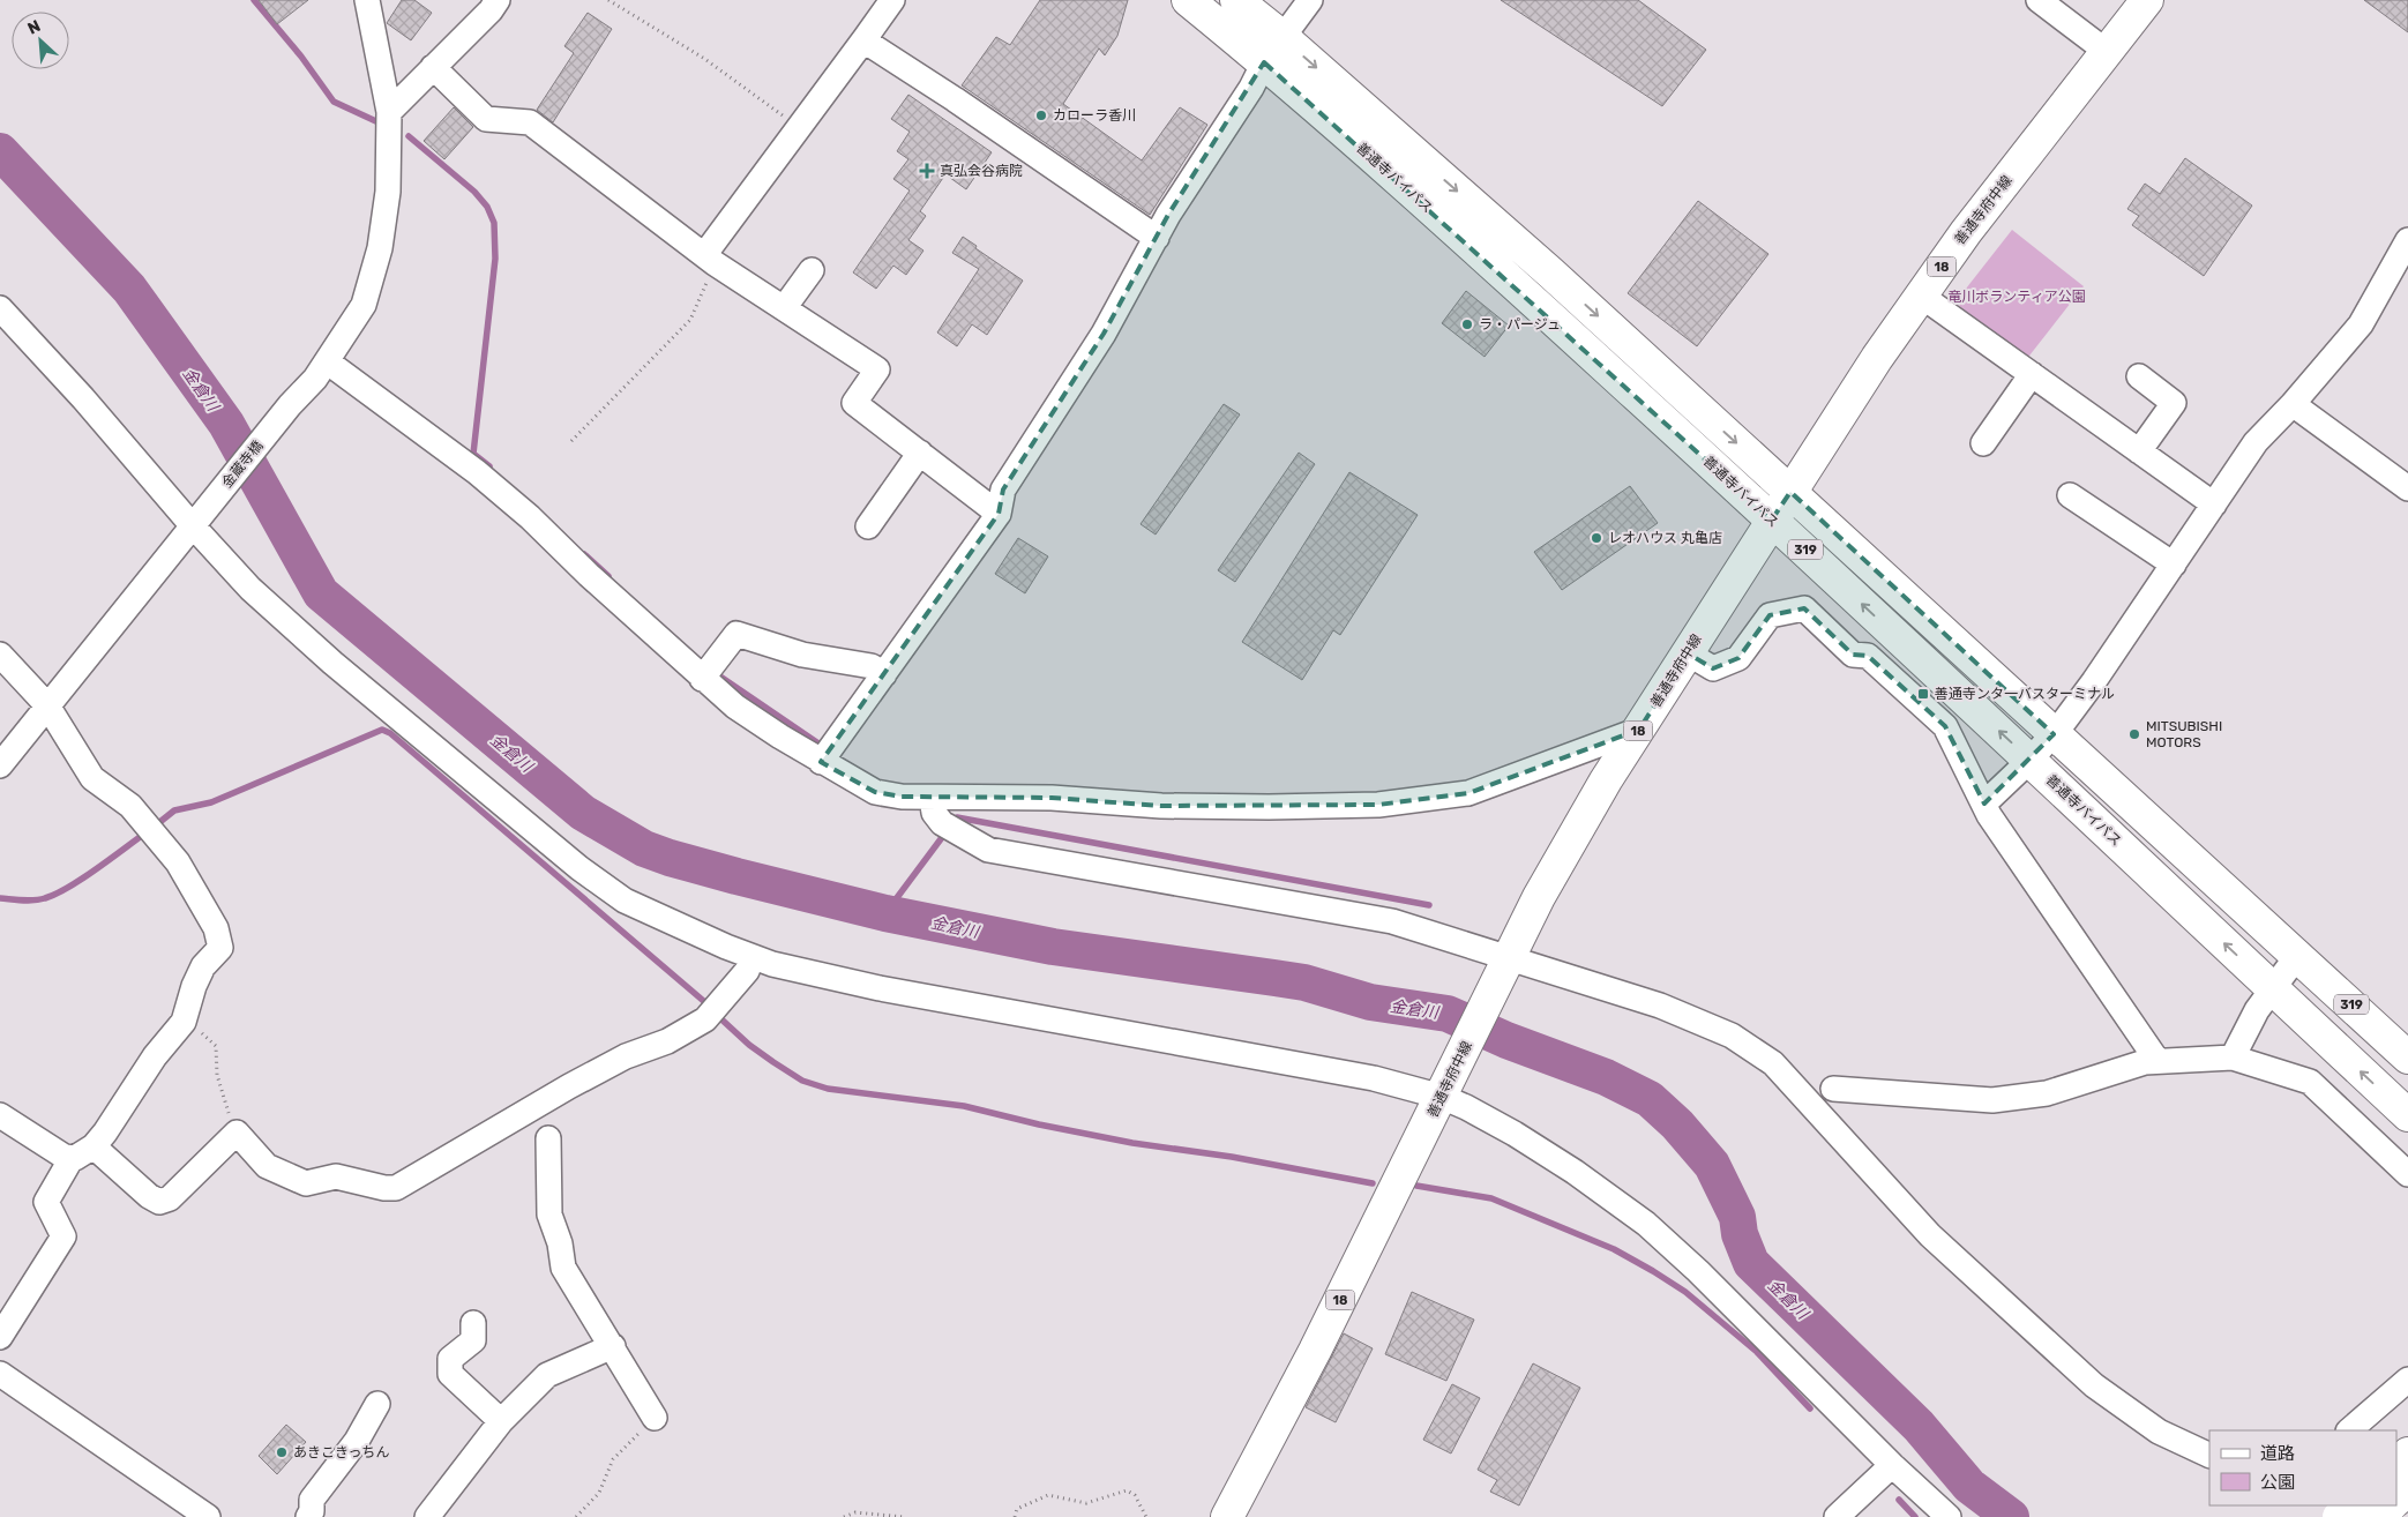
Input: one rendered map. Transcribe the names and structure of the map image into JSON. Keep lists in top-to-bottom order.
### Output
{
  "streets": {
    "main road": [
      "善通寺バイパス",
      "善通寺府中線",
      "18",
      "319"
    ],
    "street": ["金蔵寺橋"]
  },
  "crossings": [
    ["善通寺バイパス", "善通寺府中線"]
  ],
  "water": ["金倉川"],
  "parks": ["竜川ボランティア公園"],
  "places": {
    "other": [
      "カローラ香川",
      "ラ・パージュ",
      "レオハウス 丸亀店",
      "MITSUBISHI MOTORS",
      "あきこきっちん"
    ],
    "health": ["真弘会谷病院"],
    "transit": ["善通寺ンタ一バスターミナル"]
  },
  "legend": ["道路", "公園"],
  "north": "top left"
}
